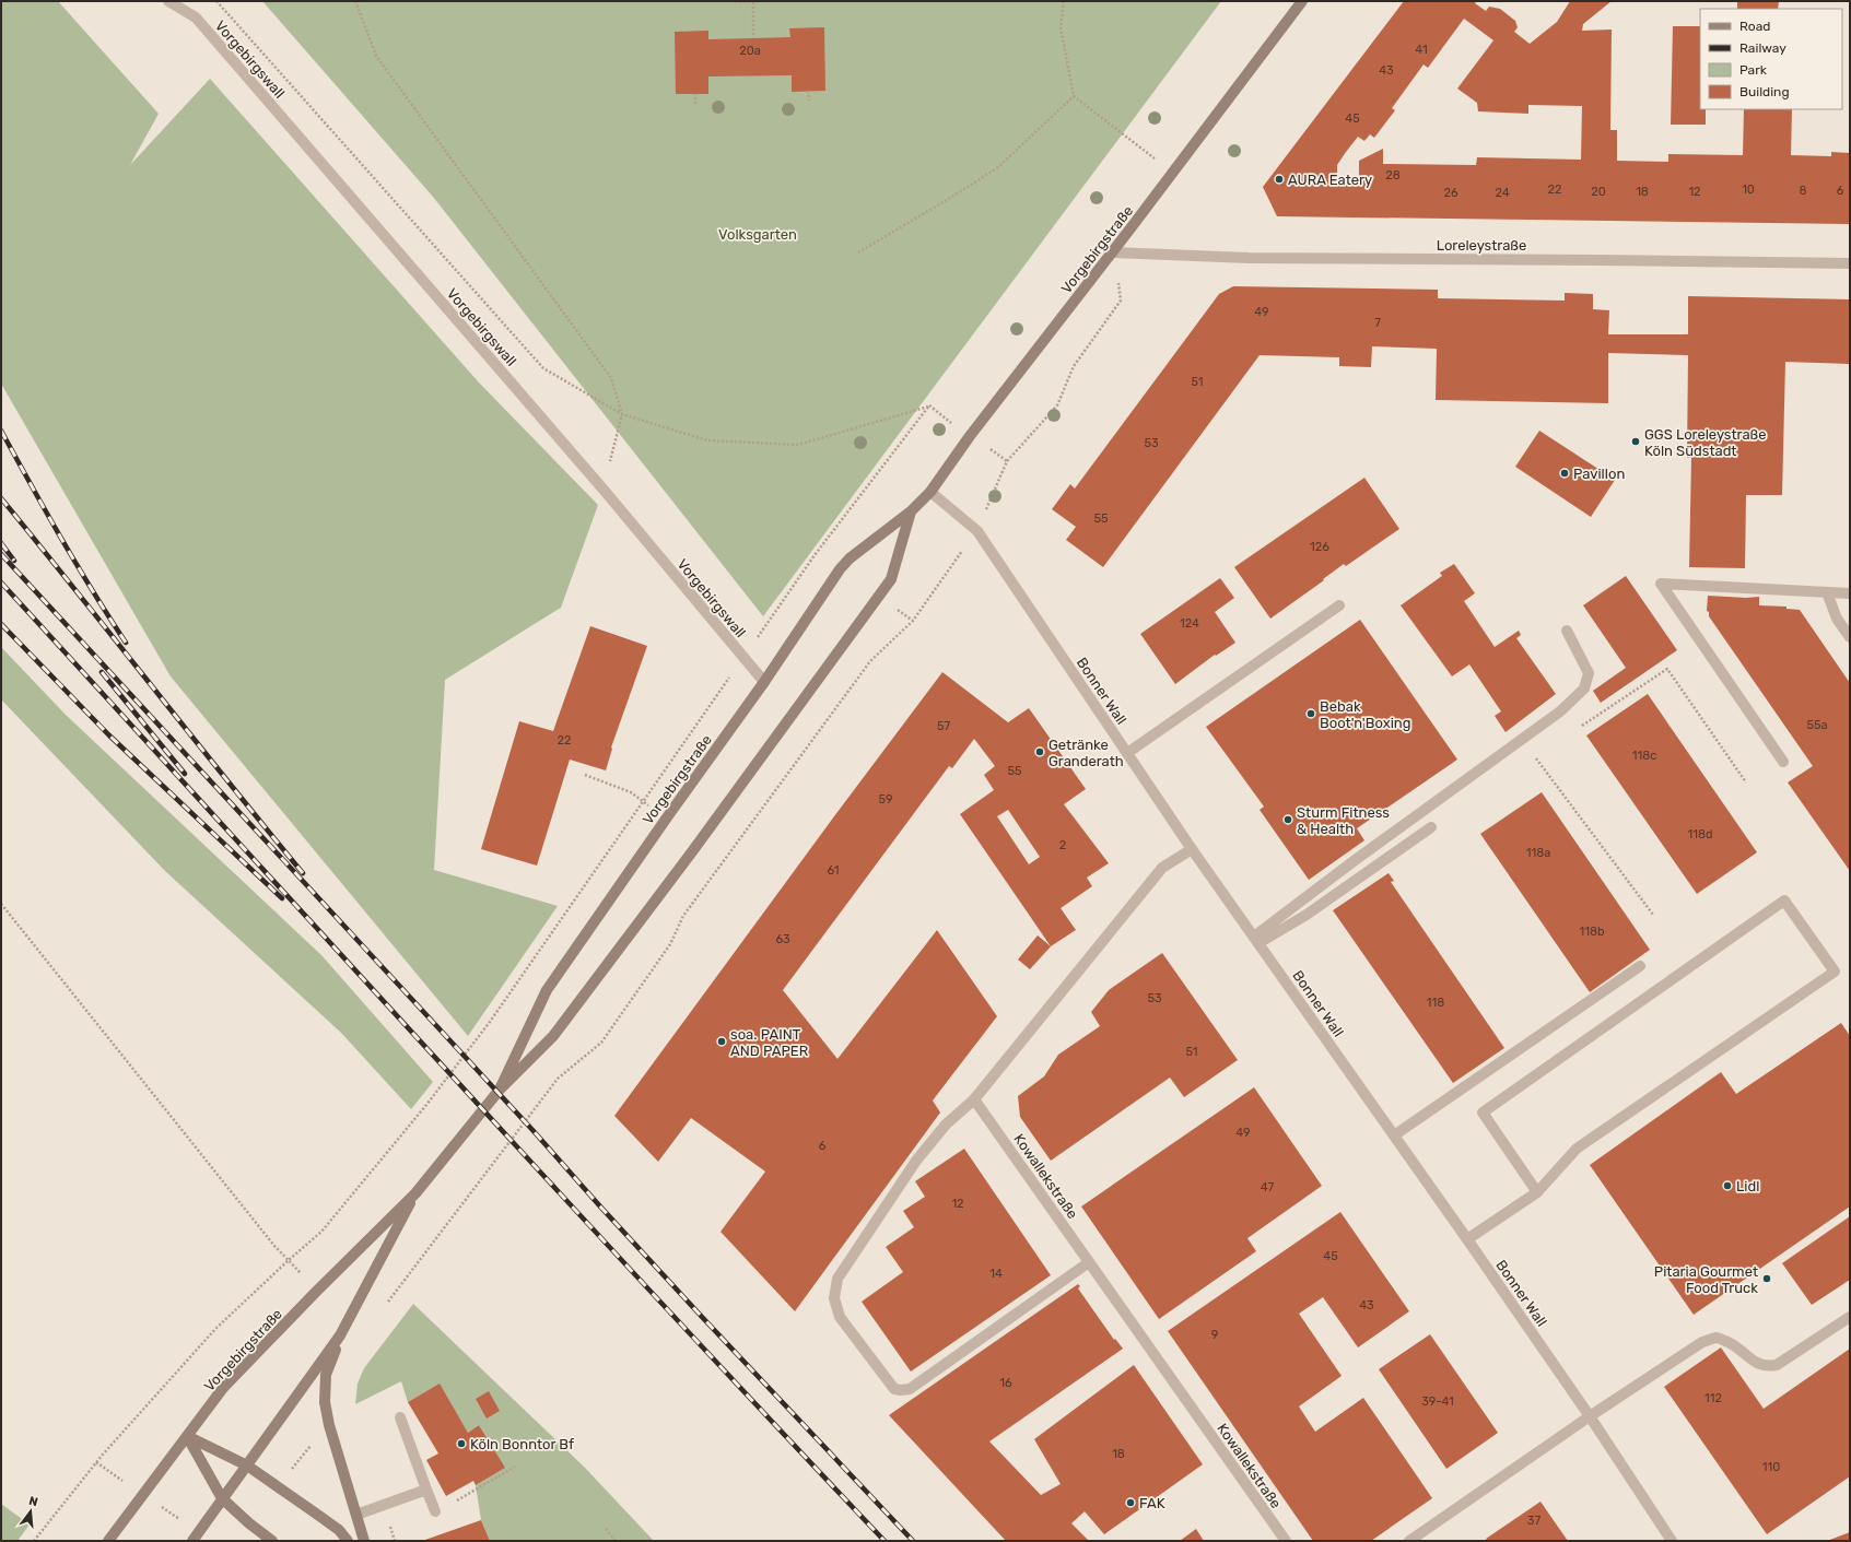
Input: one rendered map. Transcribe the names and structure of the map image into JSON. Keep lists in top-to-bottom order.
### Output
{
  "streets": {
    "main road": ["Vorgebirgstraße"],
    "street": [
      "Vorgebirgswall",
      "Loreleystraße",
      "Bonner Wall",
      "Kowallekstraße"
    ]
  },
  "crossings": [
    ["Vorgebirgswall", "Vorgebirgstraße"],
    ["Loreleystraße", "Vorgebirgstraße"],
    ["Vorgebirgstraße", "Bonner Wall"]
  ],
  "parks": ["Volksgarten"],
  "places": [
    "AURA Eatery",
    "GGS Loreleystraße Köln Südstadt",
    "Pavillon",
    "Bebak Boot'n'Boxing",
    "Getränke Granderath",
    "Sturm Fitness & Health",
    "soa. PAINT AND PAPER",
    "Lidl",
    "Pitaria Gourmet Food Truck",
    "Köln Bonntor Bf",
    "FAK"
  ],
  "house_numbers": [
    "41",
    "20a",
    "43",
    "45",
    "28",
    "22",
    "10",
    "8",
    "6",
    "20",
    "18",
    "12",
    "26",
    "24",
    "49",
    "7",
    "51",
    "53",
    "55",
    "126",
    "124",
    "55a",
    "57",
    "22",
    "118c",
    "55",
    "59",
    "118d",
    "2",
    "118a",
    "61",
    "118b",
    "63",
    "53",
    "118",
    "51",
    "49",
    "6",
    "47",
    "12",
    "45",
    "14",
    "43",
    "9",
    "16",
    "112",
    "39-41",
    "18",
    "110",
    "37"
  ],
  "legend": [
    "Road",
    "Railway",
    "Park",
    "Building"
  ],
  "north": "top"
}
